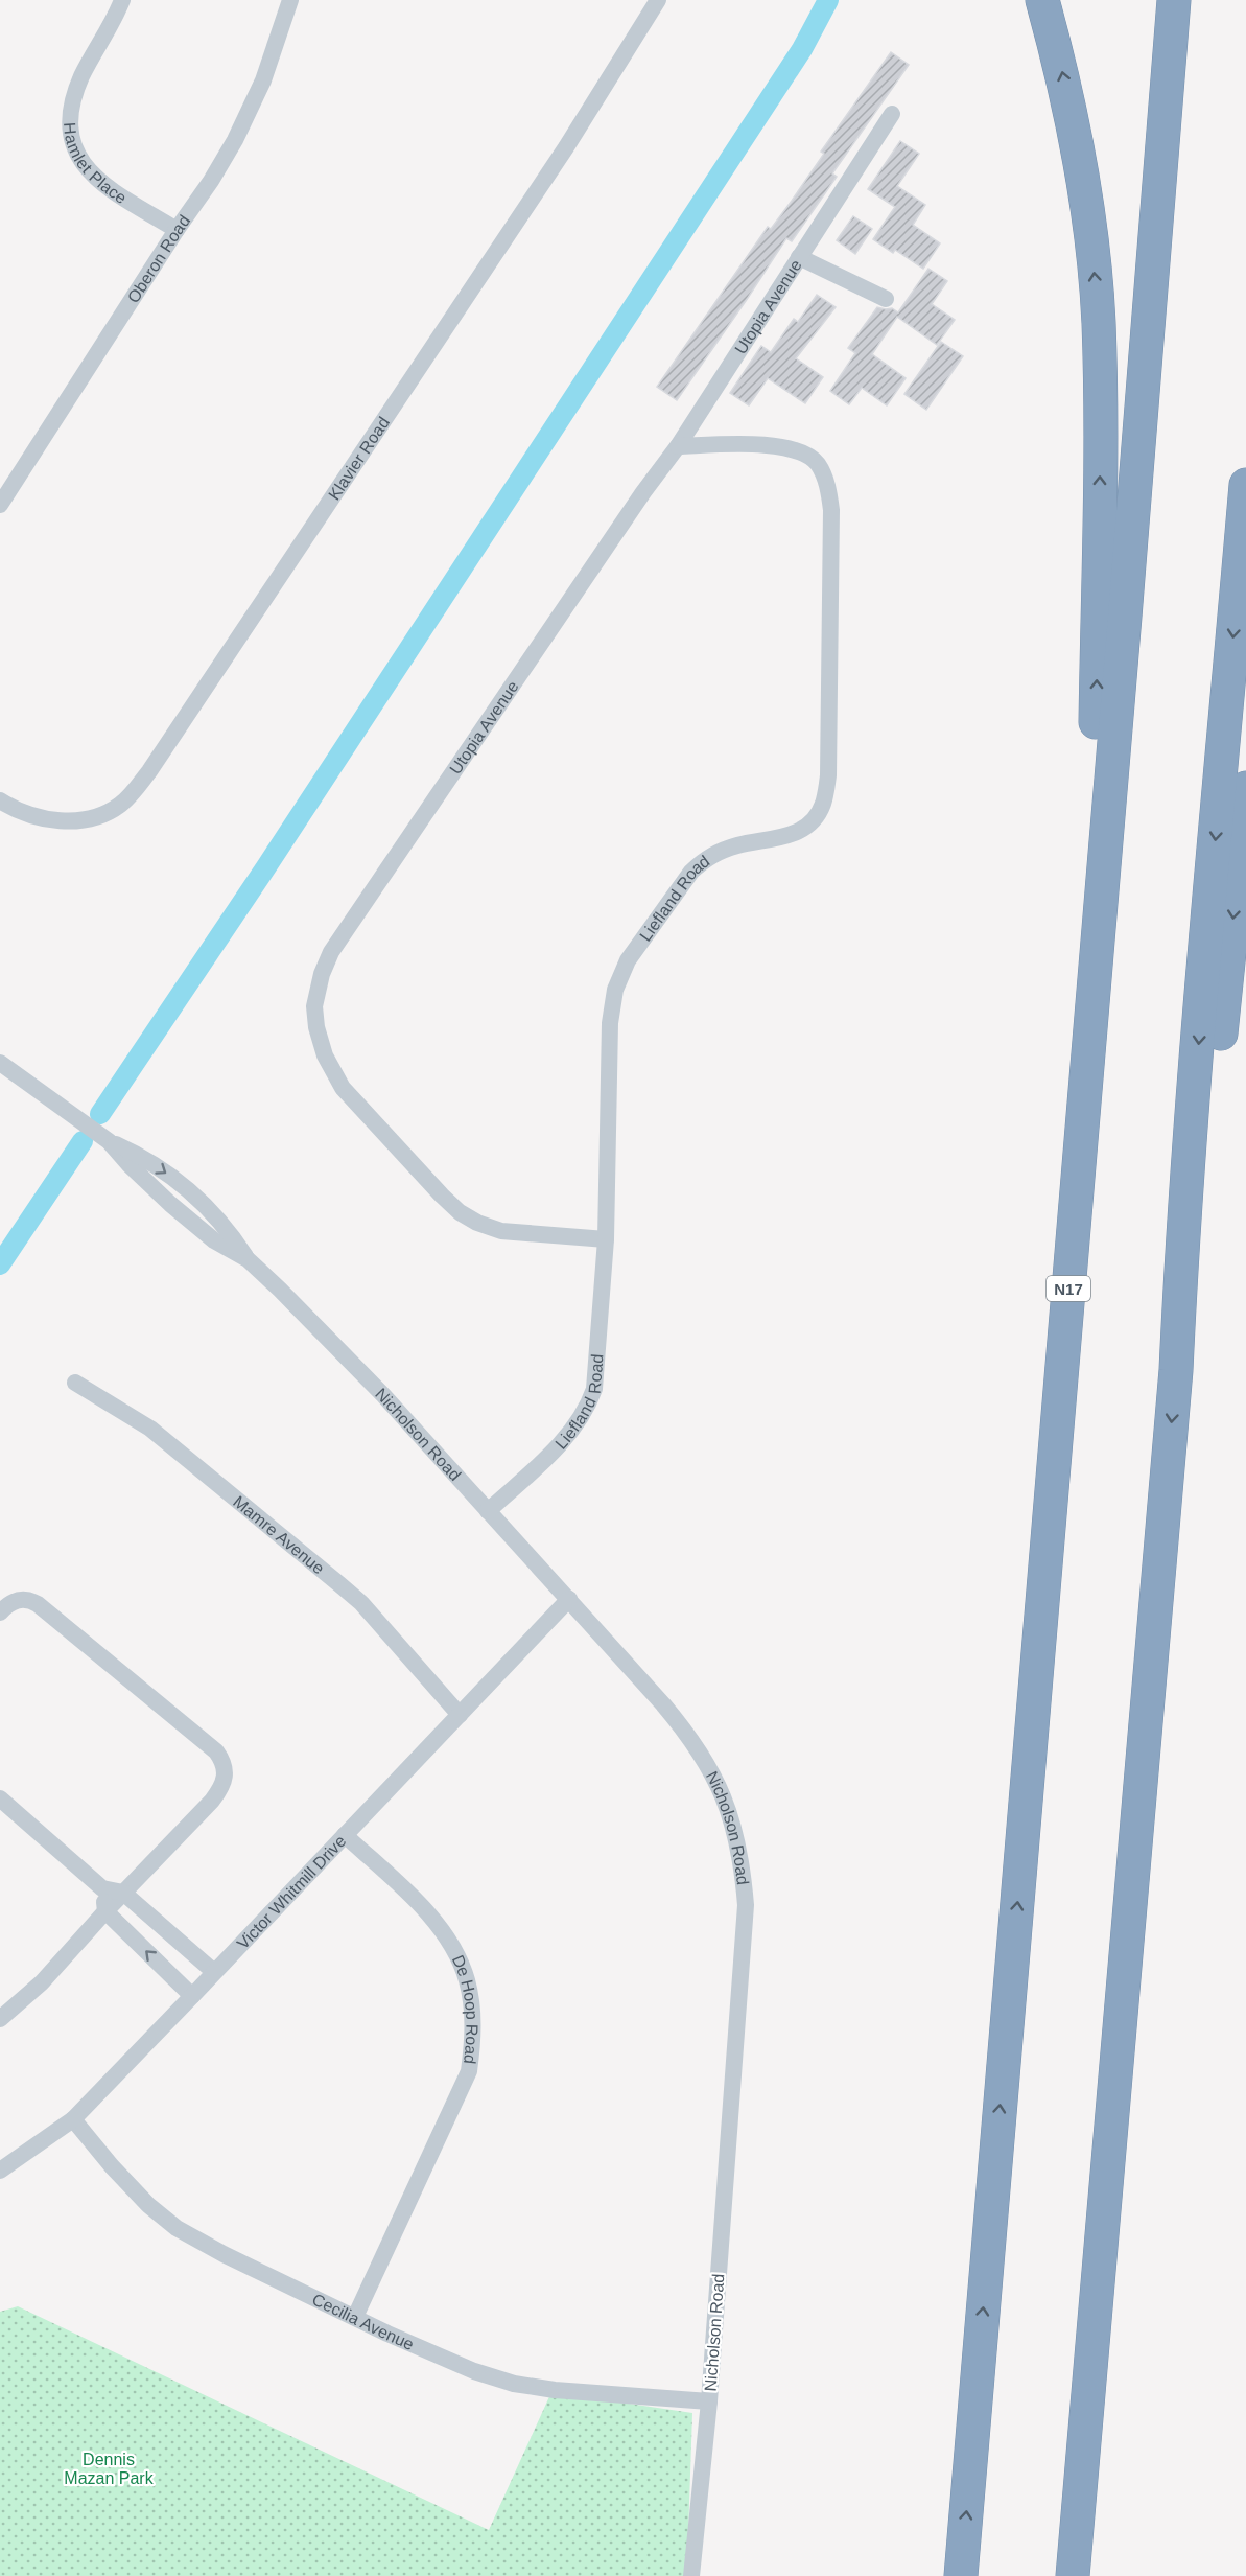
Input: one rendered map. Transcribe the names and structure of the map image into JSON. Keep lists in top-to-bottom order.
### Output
{
  "streets": {
    "highway": ["N17"],
    "street": [
      "Hamlet Place",
      "Oberon Road",
      "Utopia Avenue",
      "Klavier Road",
      "Liefland Road",
      "Nicholson Road",
      "Mamre Avenue",
      "Victor Whitmill Drive",
      "De Hoop Road",
      "Cecilia Avenue"
    ]
  },
  "crossings": [
    ["Hamlet Place", "Oberon Road"],
    ["Utopia Avenue", "Liefland Road"],
    ["Liefland Road", "Nicholson Road"],
    ["Nicholson Road", "Victor Whitmill Drive"],
    ["Nicholson Road", "Cecilia Avenue"],
    ["Mamre Avenue", "Victor Whitmill Drive"],
    ["Victor Whitmill Drive", "De Hoop Road"],
    ["Victor Whitmill Drive", "Cecilia Avenue"],
    ["De Hoop Road", "Cecilia Avenue"]
  ],
  "parks": ["Dennis Mazan Park"]
}
